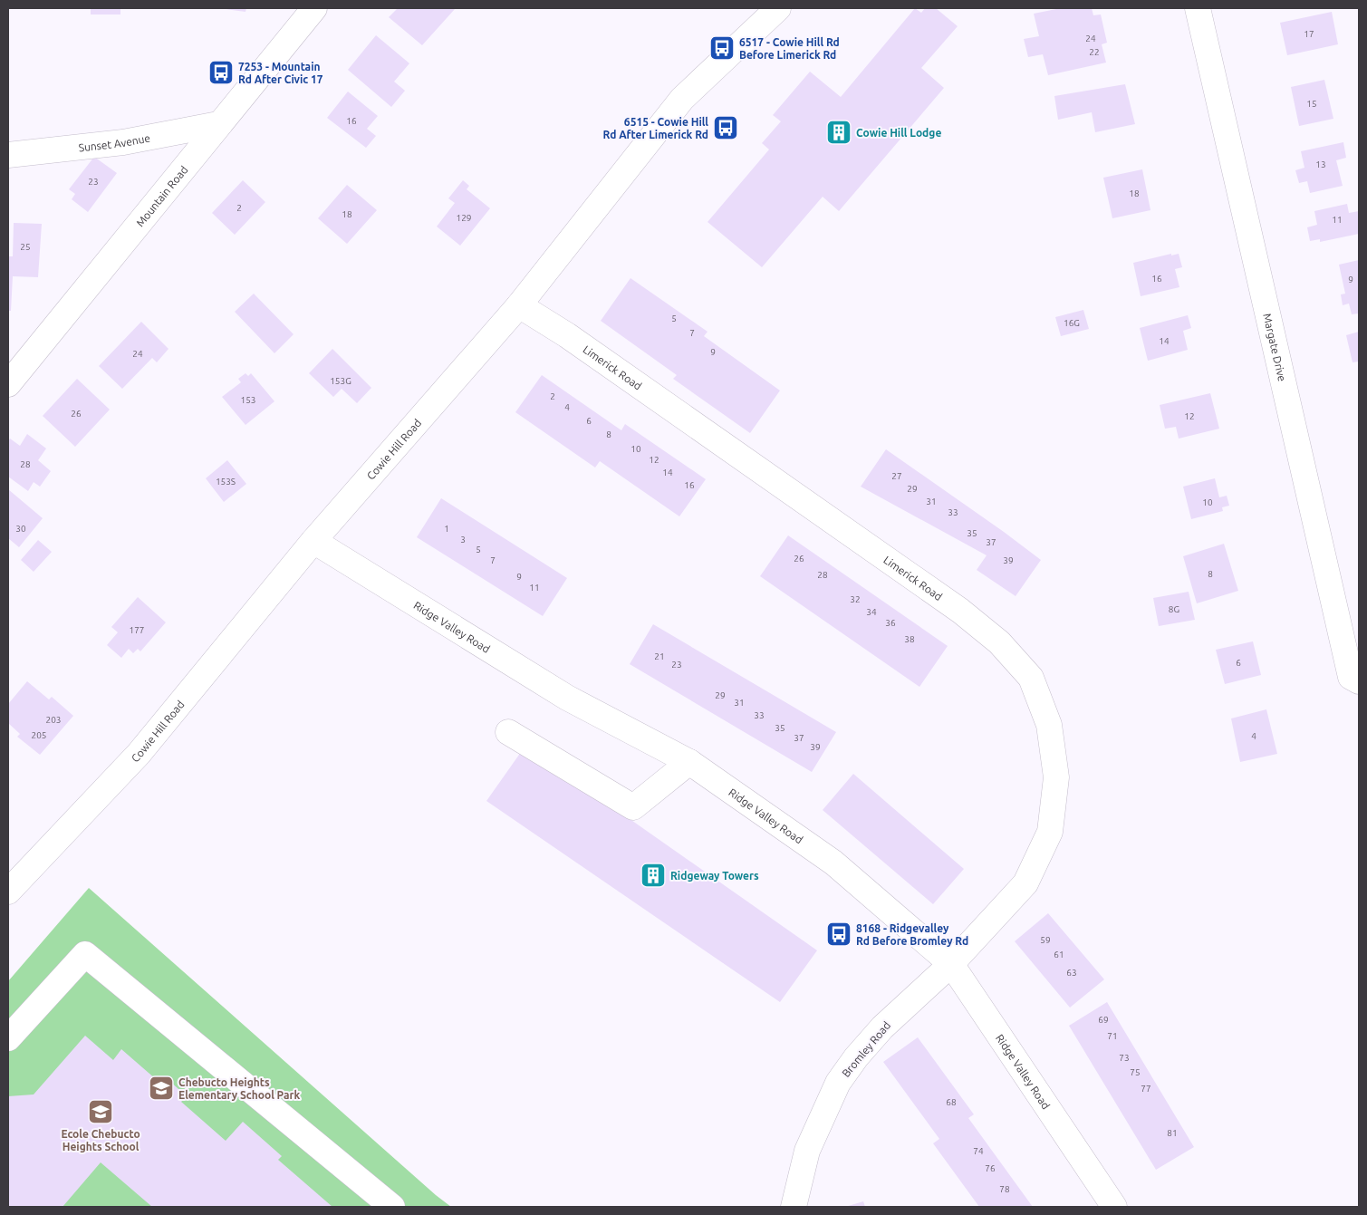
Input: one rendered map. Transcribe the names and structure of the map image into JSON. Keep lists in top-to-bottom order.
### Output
{
  "streets": {
    "street": [
      "Sunset Avenue",
      "Mountain Road",
      "Margate Drive",
      "Limerick Road",
      "Cowie Hill Road",
      "Ridge Valley Road",
      "Bromley Road"
    ]
  },
  "crossings": [
    ["Sunset Avenue", "Mountain Road"],
    ["Limerick Road", "Cowie Hill Road"],
    ["Limerick Road", "Ridge Valley Road"],
    ["Limerick Road", "Bromley Road"],
    ["Cowie Hill Road", "Ridge Valley Road"],
    ["Ridge Valley Road", "Bromley Road"]
  ],
  "places": {
    "bus stop": [
      "6517 - Cowie Hill Rd Before Limerick Rd",
      "7253 - Mountain Rd After Civic 17",
      "6515 - Cowie Hill Rd After Limerick Rd",
      "8168 - Ridgevalley Rd Before Bromley Rd"
    ],
    "building": ["Cowie Hill Lodge", "Ridgeway Towers"],
    "school or university": ["Chebucto Heights Elementary School Park", "Ecole Chebucto Heights School"]
  },
  "house_numbers": [
    "17",
    "24",
    "22",
    "15",
    "16",
    "13",
    "23",
    "18",
    "2",
    "18",
    "129",
    "11",
    "25",
    "16",
    "9",
    "5",
    "16G",
    "7",
    "14",
    "9",
    "24",
    "153G",
    "2",
    "153",
    "4",
    "26",
    "12",
    "6",
    "8",
    "10",
    "12",
    "28",
    "14",
    "27",
    "153S",
    "16",
    "29",
    "31",
    "10",
    "33",
    "30",
    "1",
    "35",
    "3",
    "37",
    "5",
    "26",
    "7",
    "39",
    "8",
    "28",
    "9",
    "11",
    "32",
    "8G",
    "34",
    "36",
    "177",
    "38",
    "21",
    "6",
    "23",
    "29",
    "31",
    "33",
    "203",
    "35",
    "205",
    "4",
    "37",
    "39",
    "59",
    "61",
    "63",
    "69",
    "71",
    "73",
    "75",
    "77",
    "68",
    "81",
    "74",
    "76",
    "78"
  ]
}
